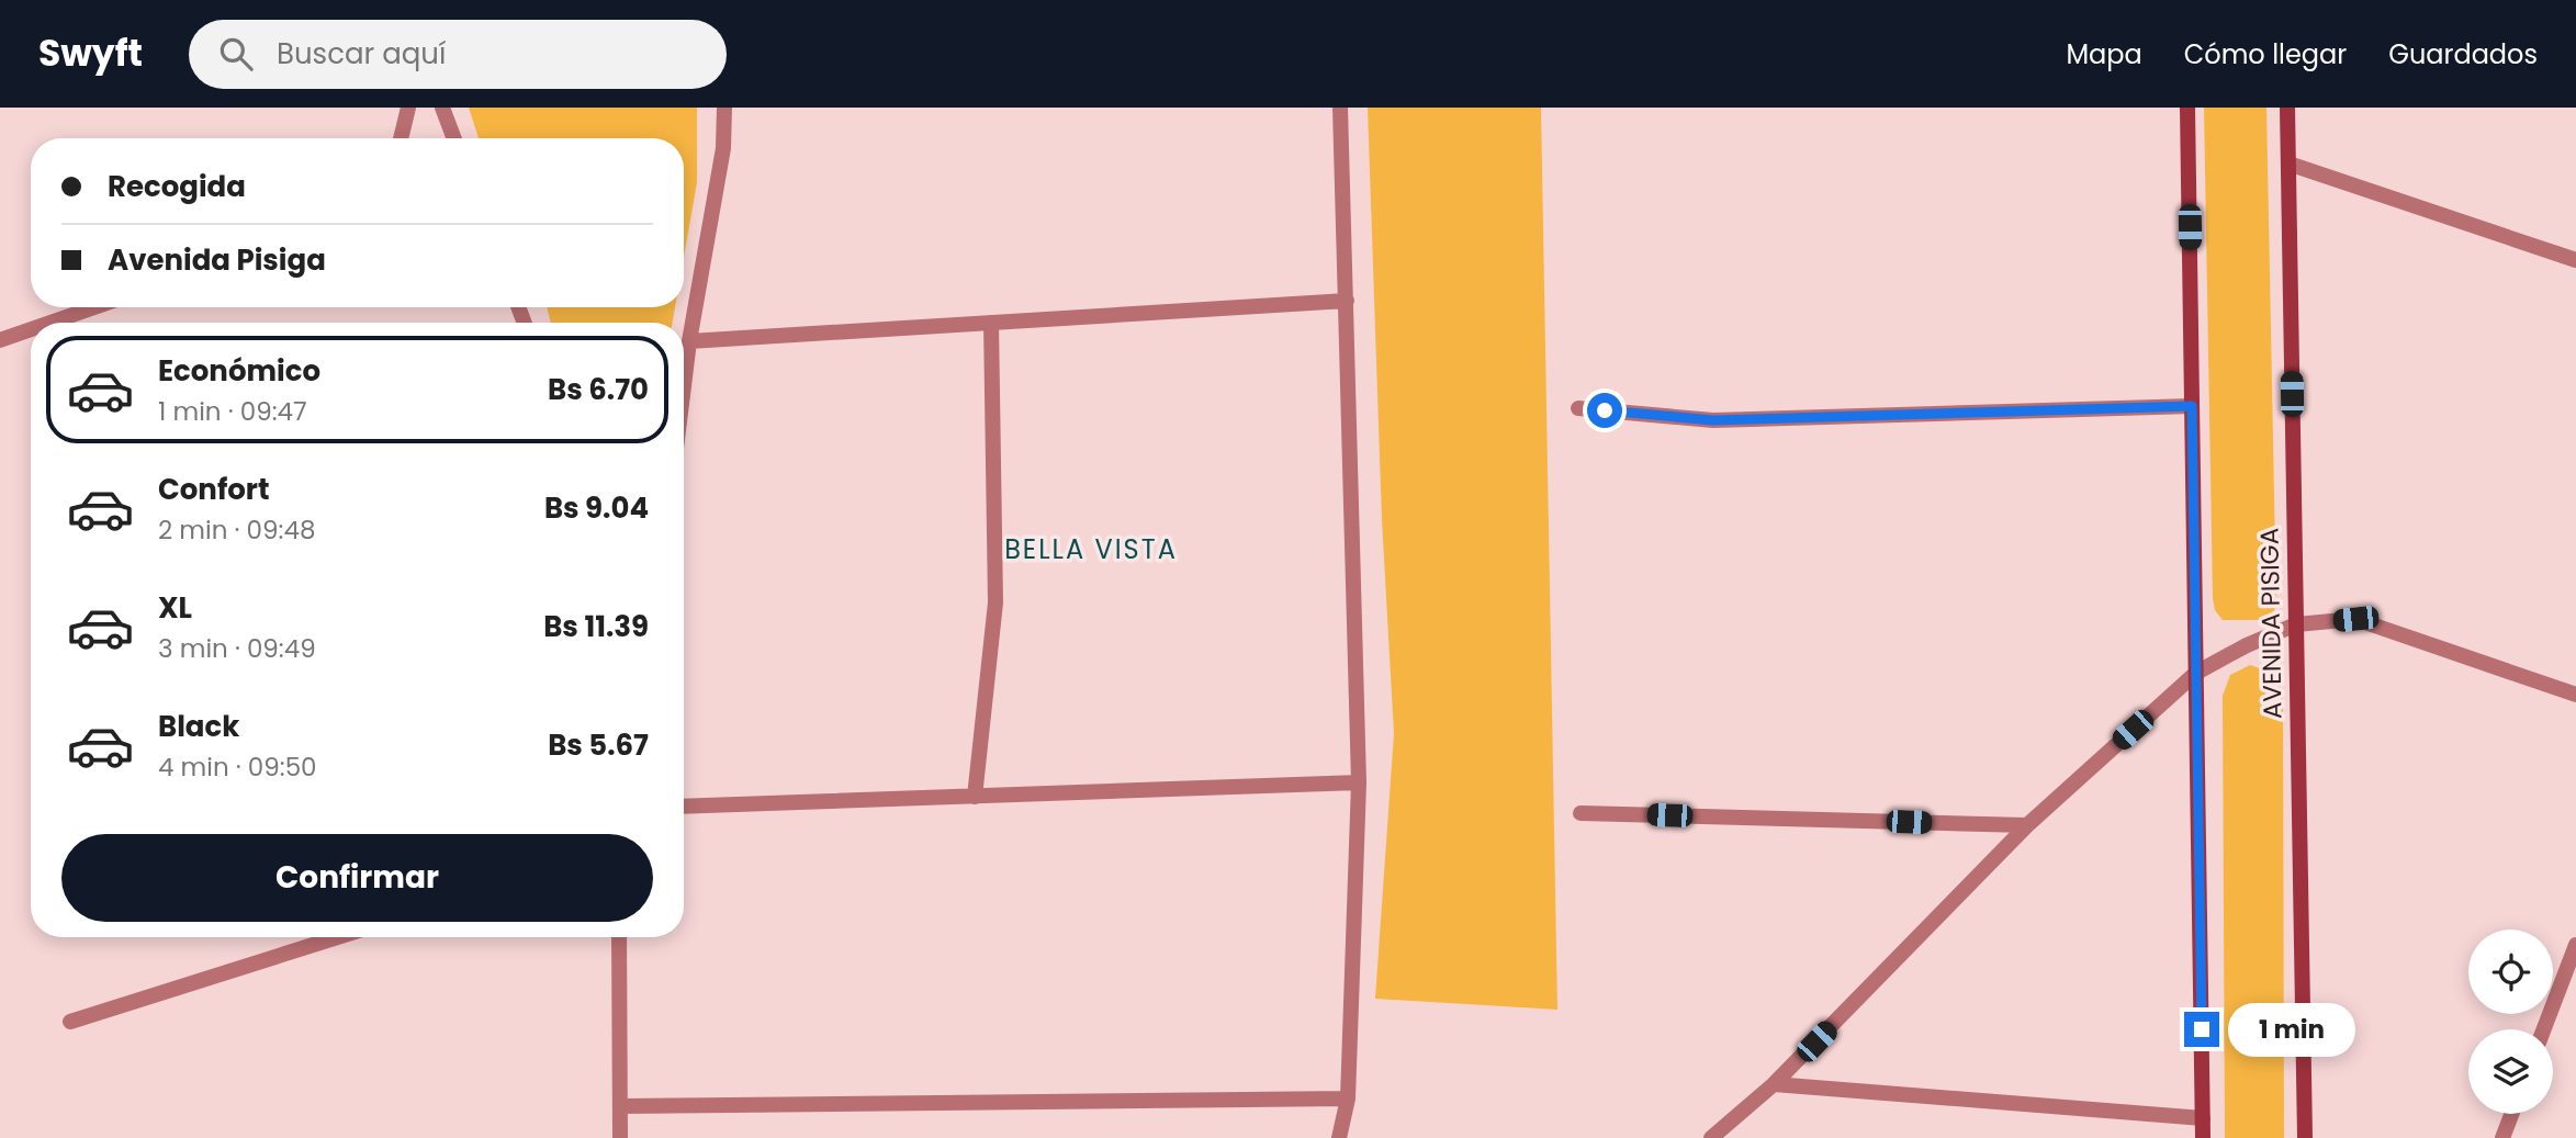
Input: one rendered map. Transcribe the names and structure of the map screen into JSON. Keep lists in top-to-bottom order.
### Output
{
  "streets": {
    "street": ["AVENIDA PISIGA"]
  },
  "districts": ["BELLA VISTA"],
  "page": {
    "header": "Swyft",
    "search": "Buscar aquí",
    "nav": ["Mapa", "Cómo llegar", "Guardados"],
    "banner": ["Recogida", "Avenida Pisiga"],
    "list": [
      {
        "name": "Económico",
        "note": "1 min · 09:47",
        "value": "Bs 6.70"
      },
      {
        "name": "Confort",
        "note": "2 min · 09:48",
        "value": "Bs 9.04"
      },
      {
        "name": "XL",
        "note": "3 min · 09:49",
        "value": "Bs 11.39"
      },
      {
        "name": "Black",
        "note": "4 min · 09:50",
        "value": "Bs 5.67"
      }
    ],
    "buttons": "Confirmar",
    "bubble": "1 min"
  }
}
